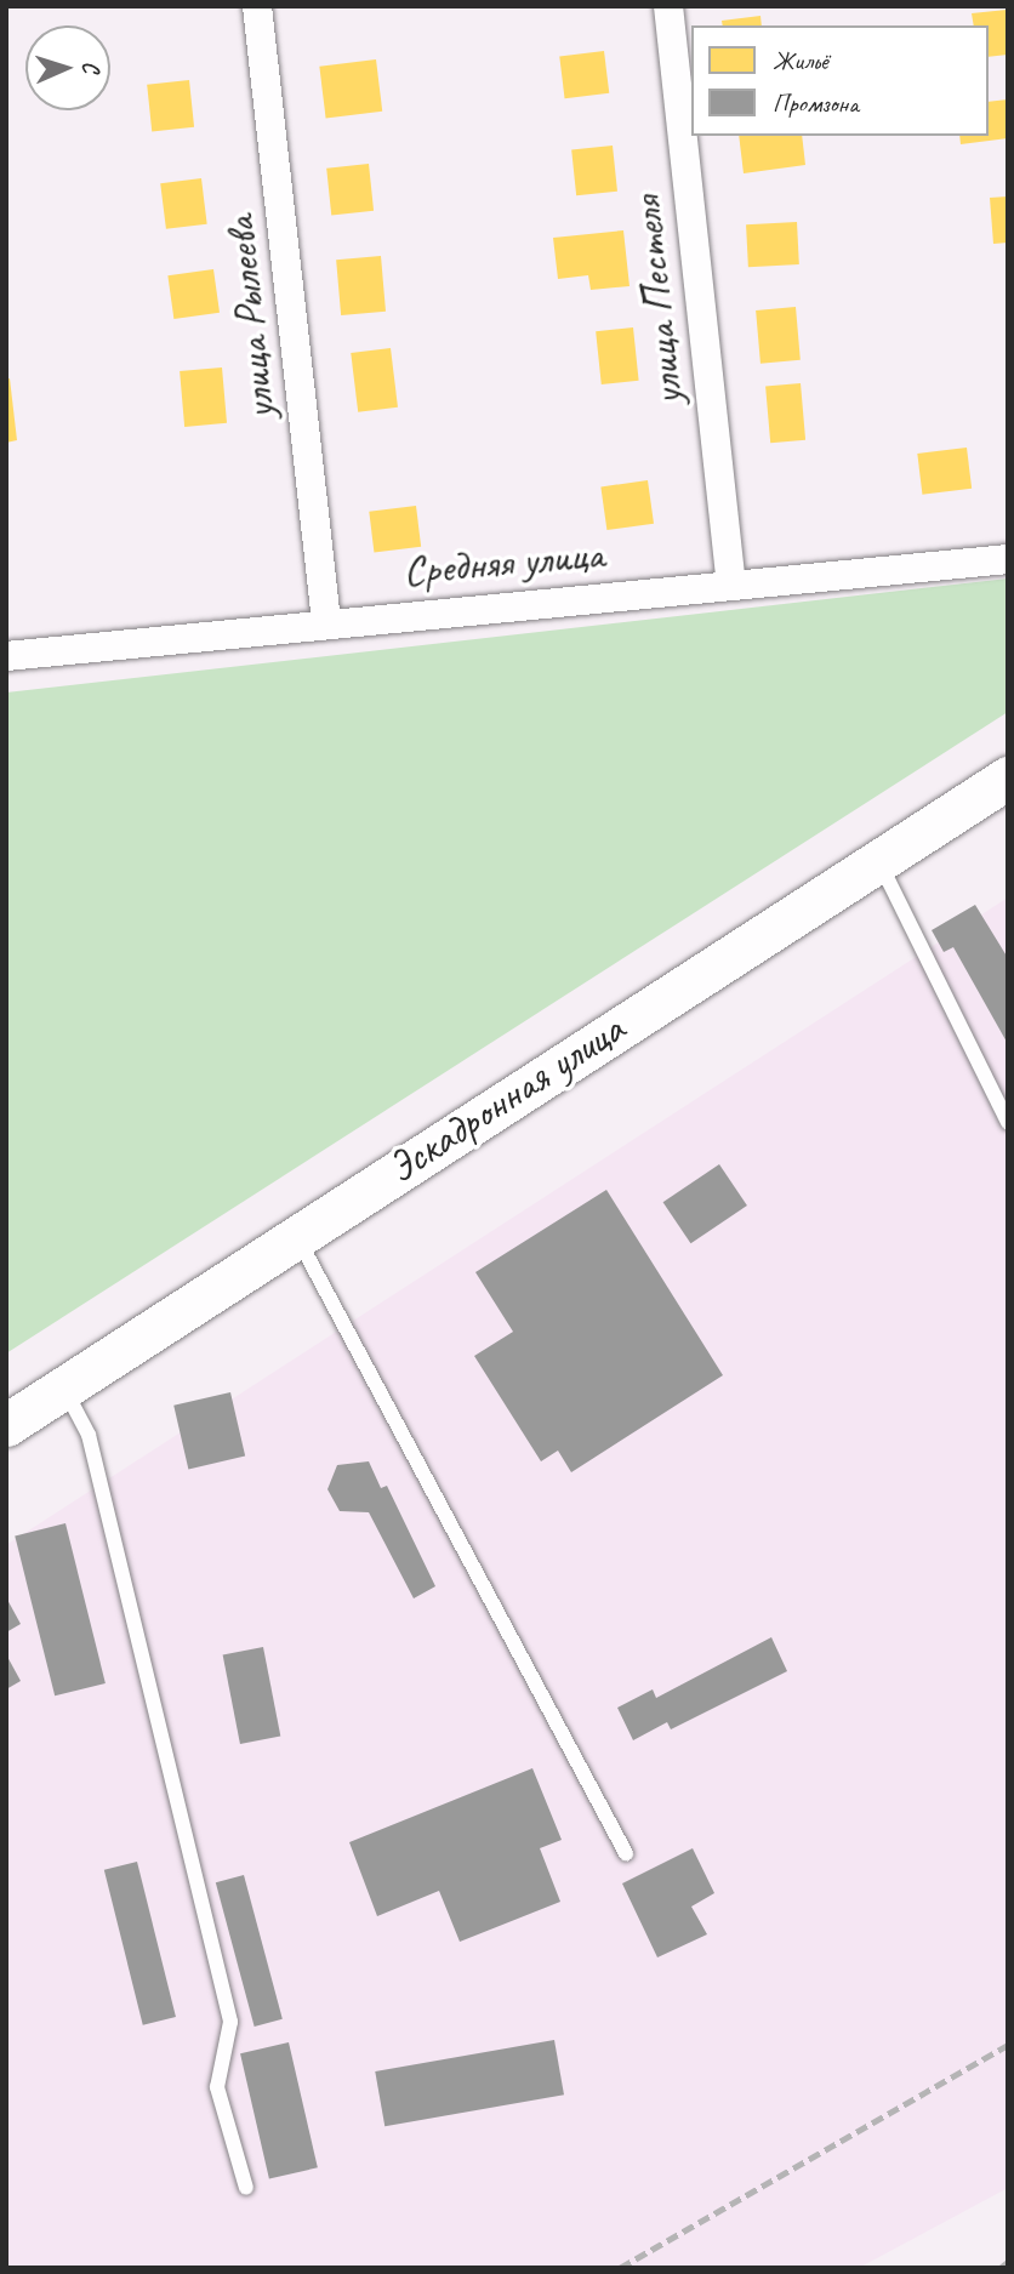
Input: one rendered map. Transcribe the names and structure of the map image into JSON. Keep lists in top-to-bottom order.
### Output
{
  "streets": {
    "main road": ["Эскадронная улица"],
    "street": ["улица Пестеля", "улица Рылеева", "Средняя улица"]
  },
  "crossings": [
    ["улица Пестеля", "Средняя улица"],
    ["улица Рылеева", "Средняя улица"]
  ],
  "legend": ["Жильё", "Промзона"],
  "north": "right"
}
